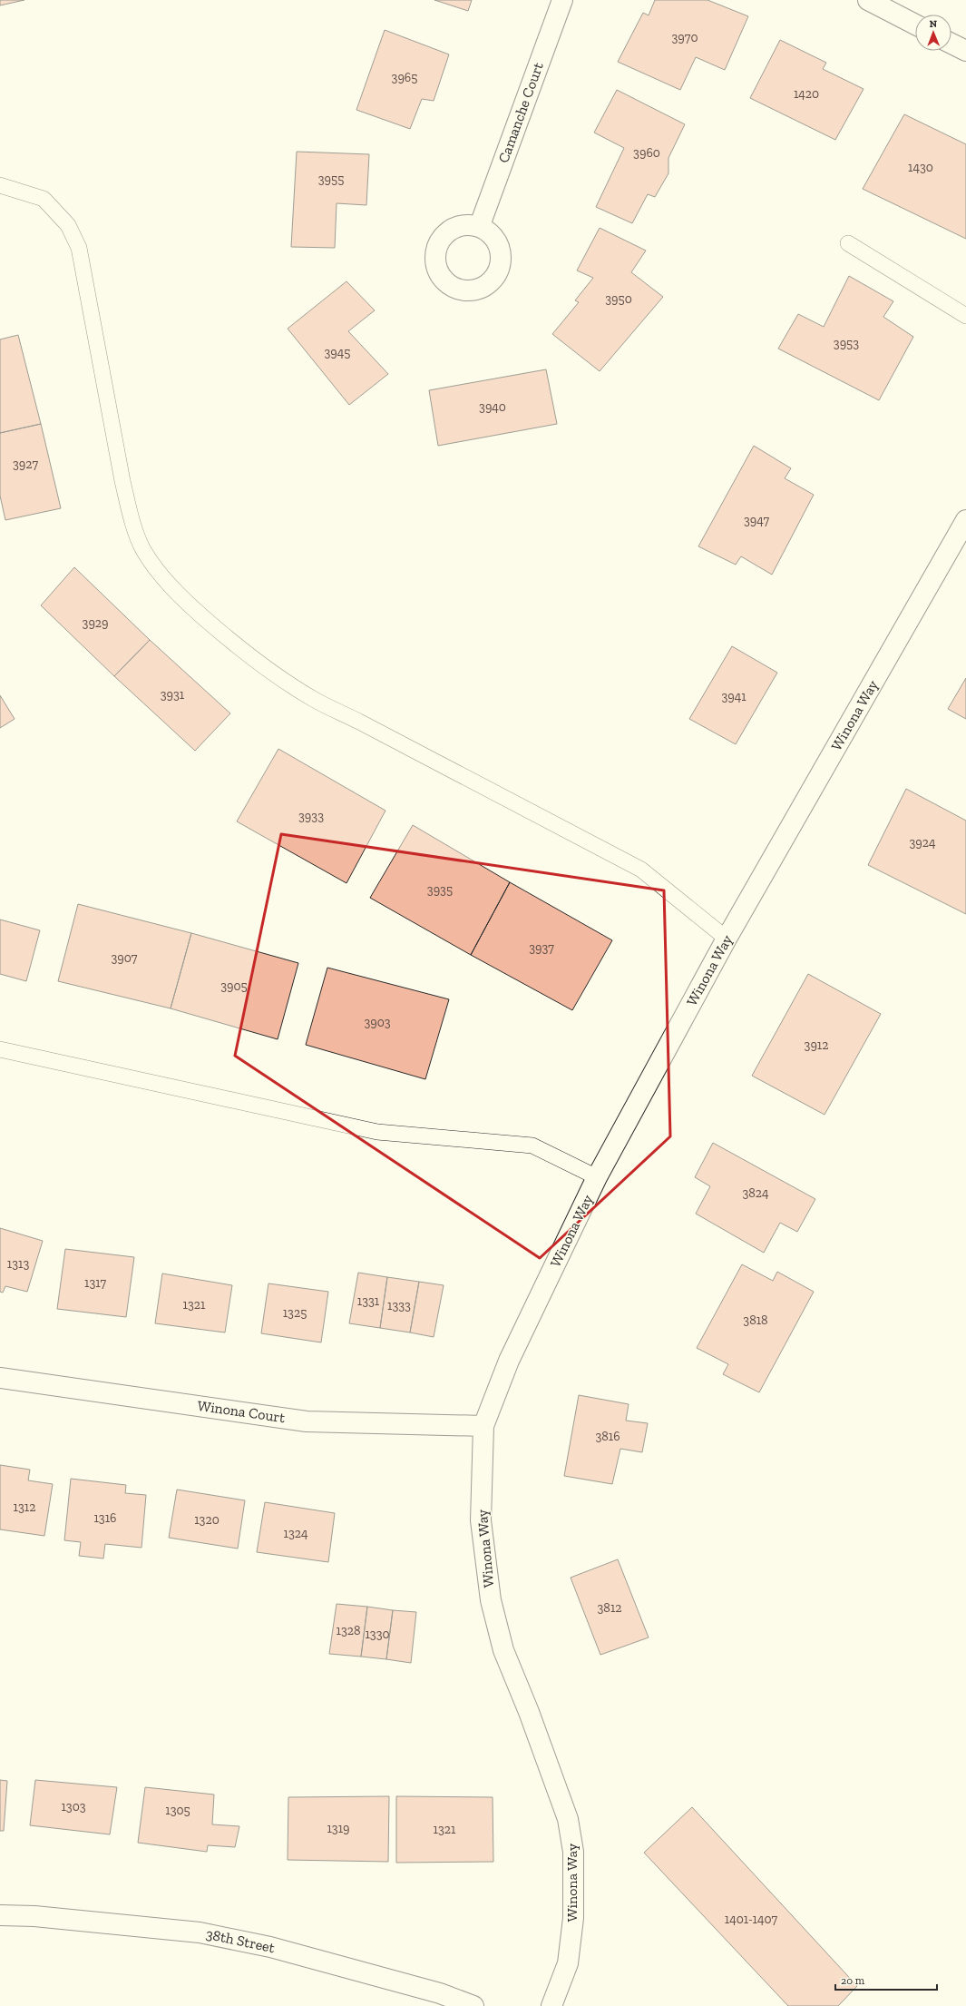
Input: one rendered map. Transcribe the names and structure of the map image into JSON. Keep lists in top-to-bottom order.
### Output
{
  "streets": {
    "street": [
      "Camanche Court",
      "Winona Way",
      "Winona Court",
      "38th Street"
    ]
  },
  "crossings": [
    ["Winona Way", "Winona Court"]
  ],
  "house_numbers": [
    "3970",
    "3965",
    "1420",
    "3960",
    "1430",
    "3955",
    "3950",
    "3953",
    "3945",
    "3940",
    "3927",
    "3947",
    "3929",
    "3931",
    "3941",
    "3933",
    "3924",
    "3935",
    "3937",
    "3907",
    "3905",
    "3903",
    "3912",
    "3824",
    "1313",
    "1317",
    "1331",
    "1321",
    "1333",
    "1325",
    "3818",
    "3816",
    "1312",
    "1316",
    "1320",
    "1324",
    "3812",
    "1328",
    "1330",
    "1303",
    "1305",
    "1319",
    "1321",
    "1401-1407"
  ],
  "scale_bar": "20 m",
  "north": "top"
}
